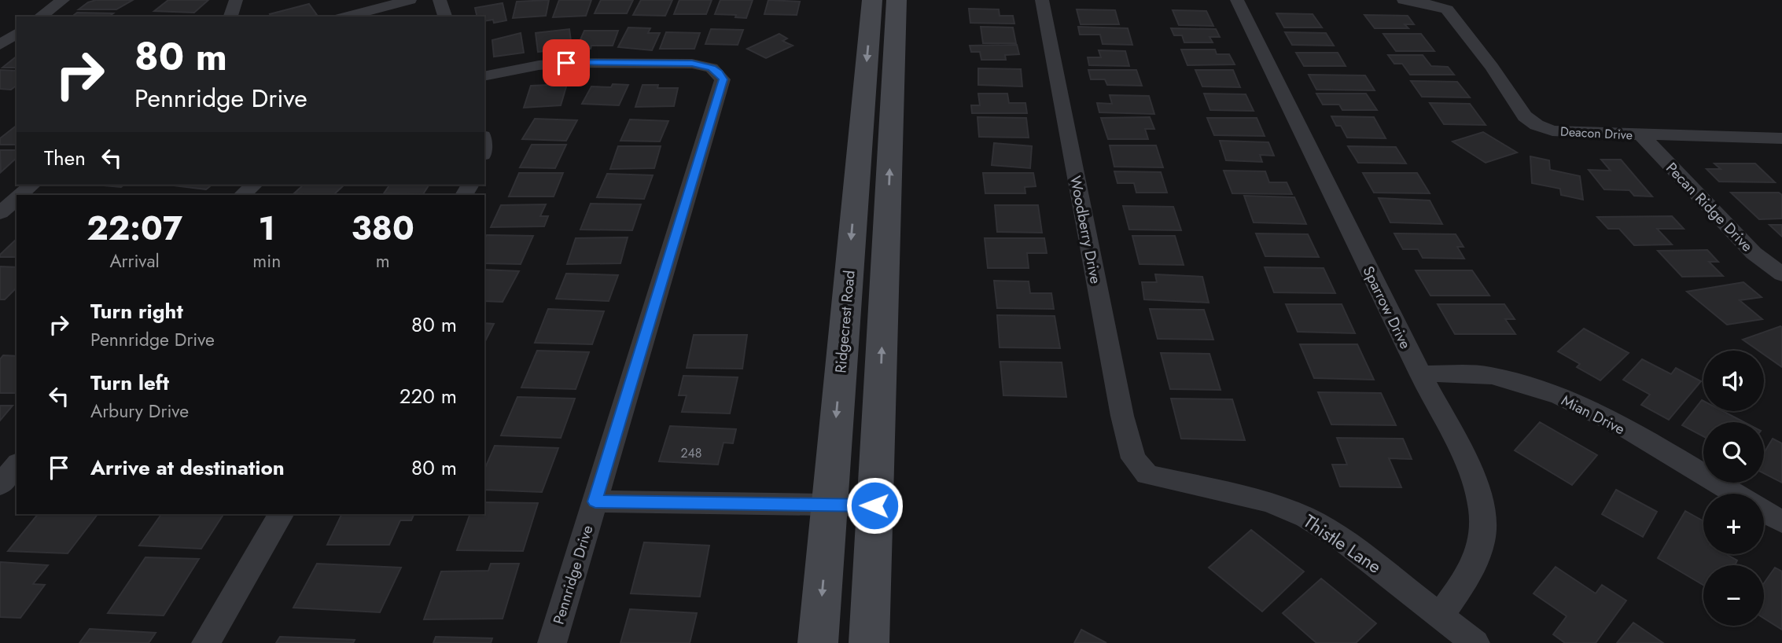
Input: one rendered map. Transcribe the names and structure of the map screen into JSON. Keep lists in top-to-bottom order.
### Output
{
  "streets": {
    "main road": ["Ridgecrest Road"],
    "street": [
      "Deacon Drive",
      "Pecan Ridge Drive",
      "Woodberry Drive",
      "Sparrow Drive",
      "Mian Drive",
      "Thistle Lane",
      "Pennridge Drive"
    ]
  },
  "crossings": [
    ["Deacon Drive", "Pecan Ridge Drive"],
    ["Woodberry Drive", "Thistle Lane"],
    ["Sparrow Drive", "Mian Drive"],
    ["Sparrow Drive", "Thistle Lane"]
  ],
  "house_numbers": ["248"],
  "page": {
    "turn": ["80 m", "Pennridge Drive"],
    "then": "Then",
    "eta": [
      "22:07",
      "Arrival",
      "1",
      "min",
      "380",
      "m"
    ],
    "list": [
      {
        "name": "Turn right",
        "note": "Pennridge Drive",
        "value": "80 m"
      },
      {
        "name": "Turn left",
        "note": "Arbury Drive",
        "value": "220 m"
      },
      {
        "name": "Arrive at destination",
        "value": "80 m"
      }
    ],
    "map_buttons": ["+", "−"]
  }
}
